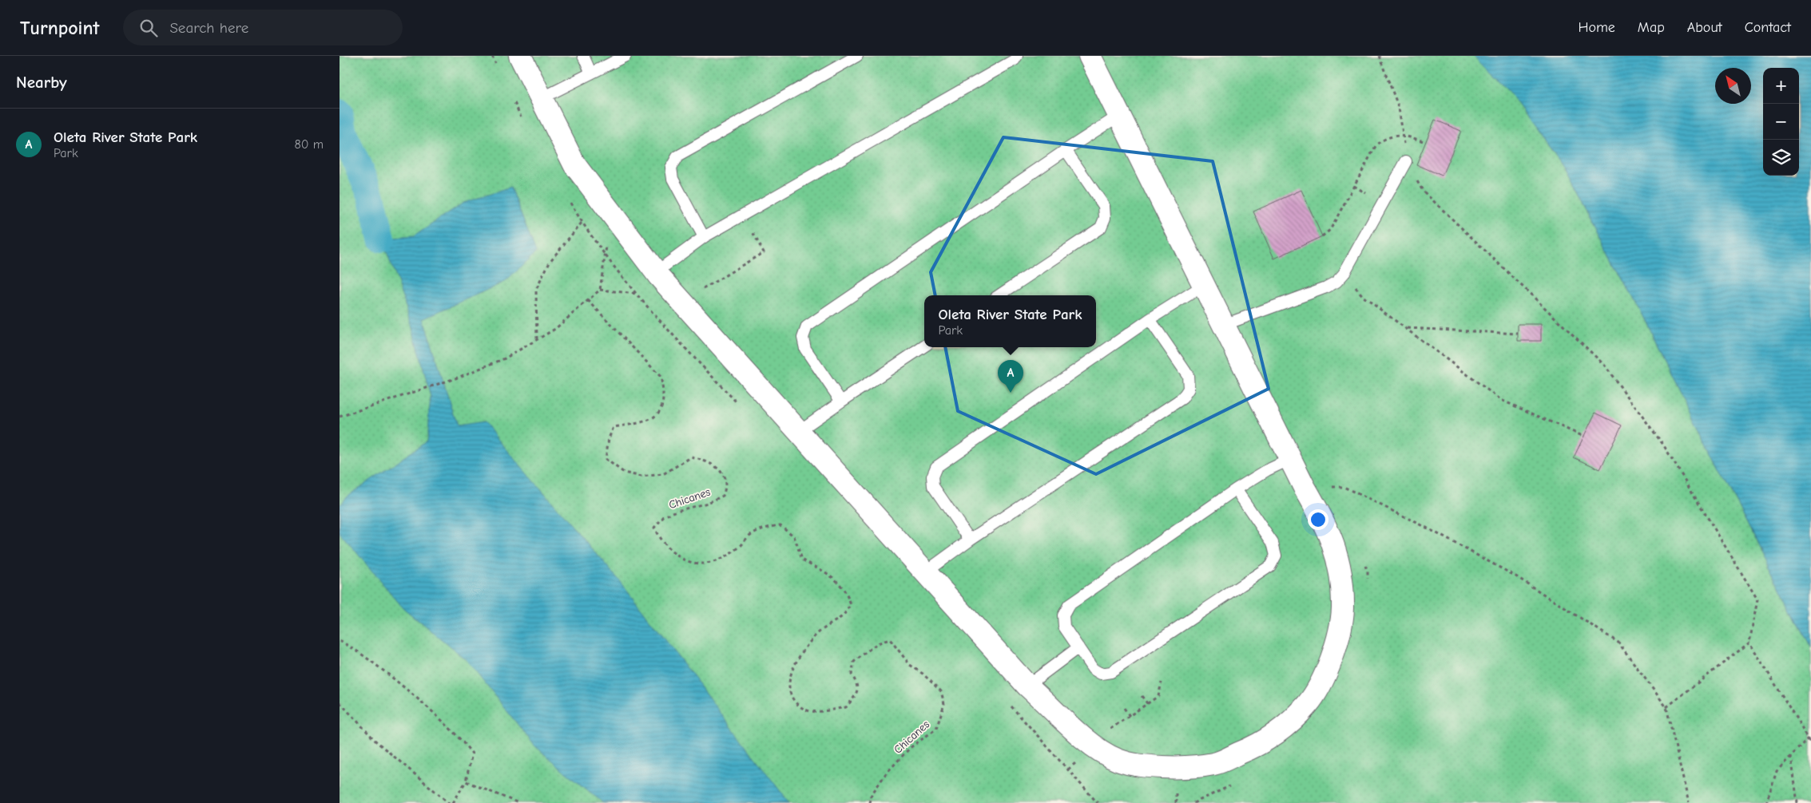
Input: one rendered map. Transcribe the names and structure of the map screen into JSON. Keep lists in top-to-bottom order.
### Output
{
  "streets": {
    "path": ["Chicanes"]
  },
  "north": "top left",
  "page": {
    "header": "Turnpoint",
    "search": "Search here",
    "nav": [
      "Home",
      "Map",
      "About",
      "Contact"
    ],
    "heading": "Nearby",
    "map_buttons": ["+", "−"],
    "list": [
      {
        "mark": "A",
        "name": "Oleta River State Park",
        "note": "Park",
        "value": "80 m"
      }
    ],
    "popup": ["Oleta River State Park", "Park"],
    "pins": "A"
  }
}
